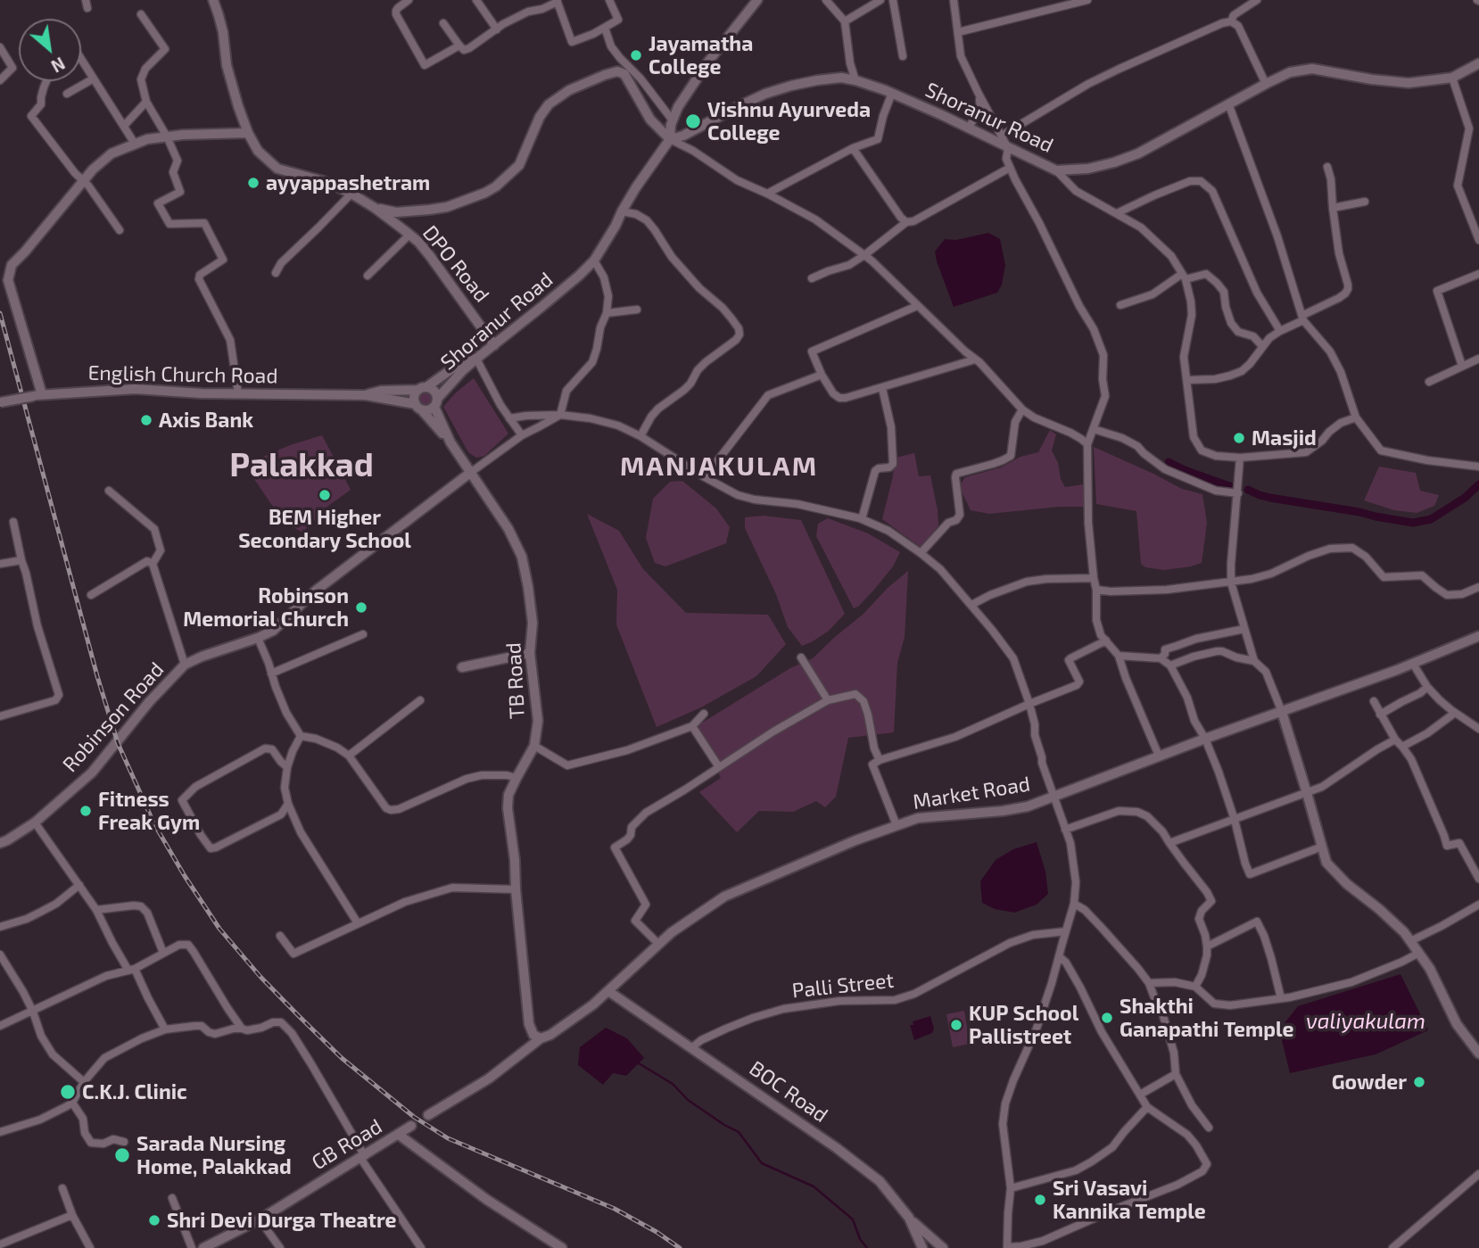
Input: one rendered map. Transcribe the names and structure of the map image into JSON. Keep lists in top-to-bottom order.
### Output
{
  "streets": {
    "main road": [
      "Shoranur Road",
      "DPO Road",
      "English Church Road",
      "TB Road",
      "Robinson Road",
      "Market Road",
      "BOC Road",
      "GB Road"
    ],
    "street": ["Palli Street"]
  },
  "crossings": [
    ["Shoranur Road", "DPO Road"],
    ["Shoranur Road", "English Church Road"],
    ["Shoranur Road", "TB Road"],
    ["English Church Road", "TB Road"],
    ["TB Road", "Robinson Road"],
    ["TB Road", "Market Road"],
    ["Market Road", "BOC Road"],
    ["Palli Street", "BOC Road"]
  ],
  "districts": ["Palakkad", "MANJAKULAM"],
  "water": ["valiyakulam"],
  "places": [
    "Jayamatha College",
    "Vishnu Ayurveda College",
    "ayyappashetram",
    "Axis Bank",
    "Masjid",
    "BEM Higher Secondary School",
    "Robinson Memorial Church",
    "Fitness Freak Gym",
    "Shakthi Ganapathi Temple",
    "KUP School Pallistreet",
    "Gowder",
    "C.K.J. Clinic",
    "Sarada Nursing Home, Palakkad",
    "Sri Vasavi Kannika Temple",
    "Shri Devi Durga Theatre"
  ],
  "north": "bottom right"
}
